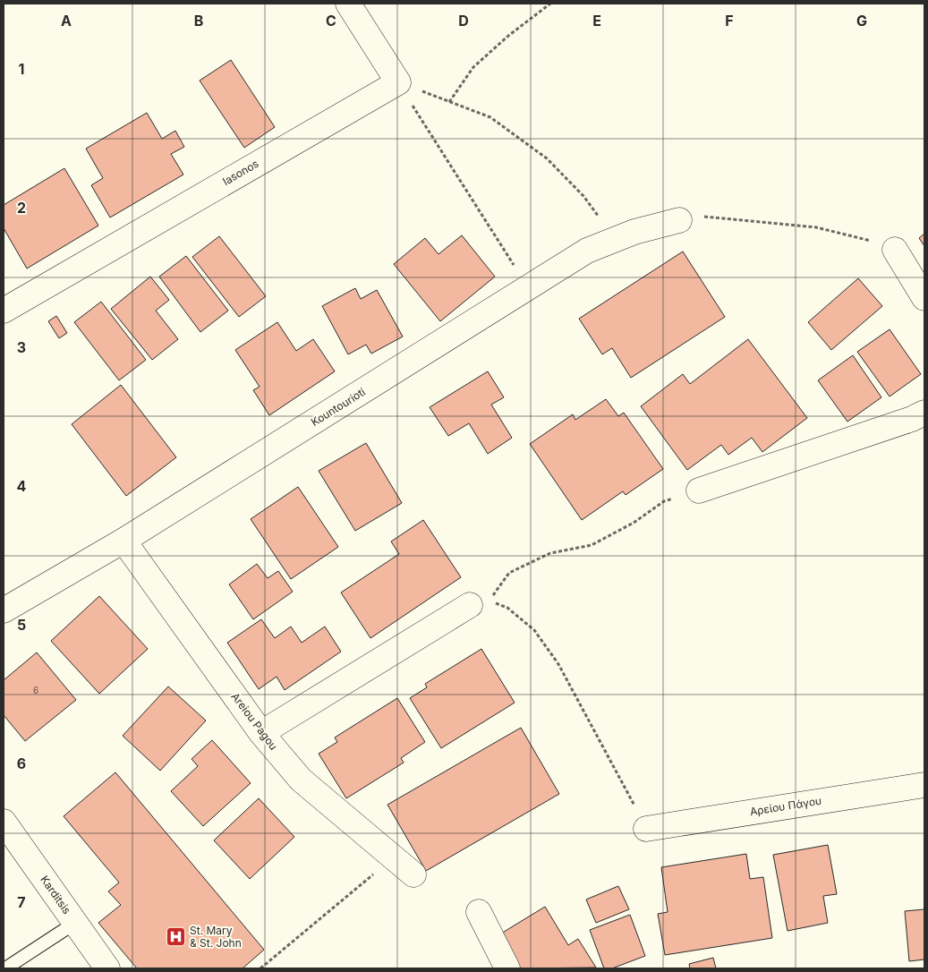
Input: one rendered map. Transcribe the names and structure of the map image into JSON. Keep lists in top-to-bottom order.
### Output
{
  "streets": {
    "street": [
      "Iasonos",
      "Kountourioti",
      "Areiou Pagou",
      "Αρείου Πάγου",
      "Karditsis"
    ]
  },
  "crossings": [
    ["Kountourioti", "Areiou Pagou"]
  ],
  "places": {
    "hospital": ["St. Mary & St. John"]
  },
  "house_numbers": ["6"],
  "grid": {
    "columns": [
      "A",
      "B",
      "C",
      "D",
      "E",
      "F",
      "G"
    ],
    "rows": [
      "1",
      "2",
      "3",
      "4",
      "5",
      "6",
      "7"
    ]
  }
}
